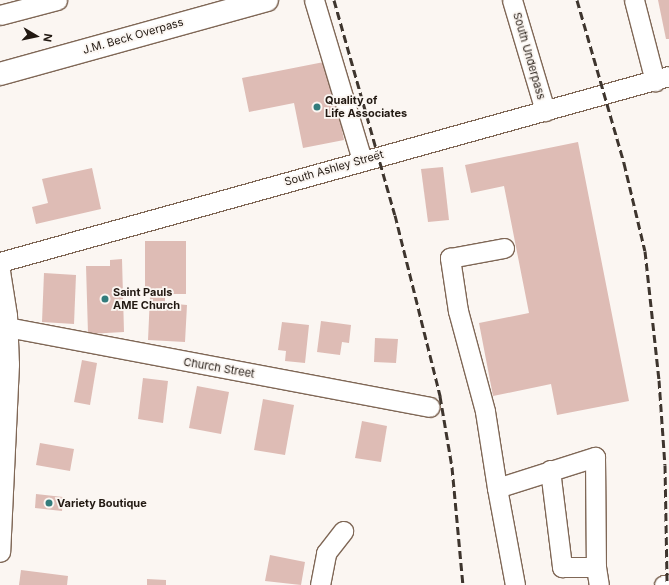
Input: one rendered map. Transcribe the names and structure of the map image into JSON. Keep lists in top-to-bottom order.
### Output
{
  "streets": {
    "main road": ["J.M. Beck Overpass"],
    "street": ["South Underpass", "South Ashley Street", "Church Street"]
  },
  "crossings": [
    ["South Underpass", "South Ashley Street"]
  ],
  "places": ["Quality of Life Associates", "Saint Pauls AME Church", "Variety Boutique"],
  "north": "right"
}
